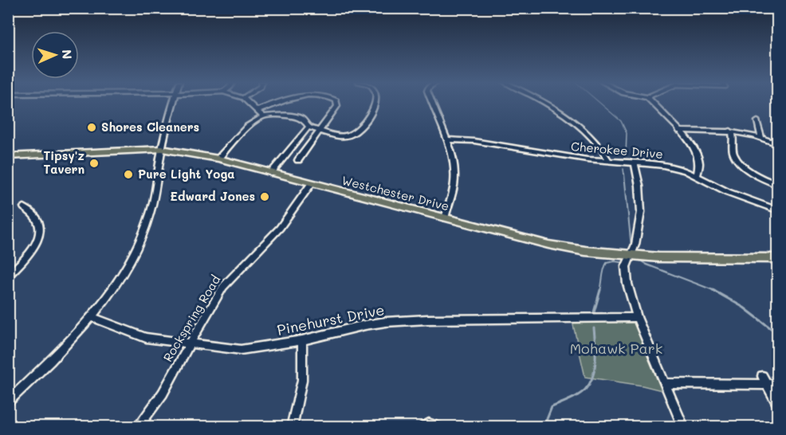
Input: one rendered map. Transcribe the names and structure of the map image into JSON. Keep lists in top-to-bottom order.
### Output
{
  "streets": {
    "main road": ["Westchester Drive"],
    "street": ["Cherokee Drive", "Rockspring Road", "Pinehurst Drive"]
  },
  "crossings": [
    ["Westchester Drive", "Rockspring Road"],
    ["Rockspring Road", "Pinehurst Drive"]
  ],
  "parks": ["Mohawk Park"],
  "places": [
    "Shores Cleaners",
    "Tipsy'z Tavern",
    "Pure Light Yoga",
    "Edward Jones"
  ],
  "north": "right"
}
